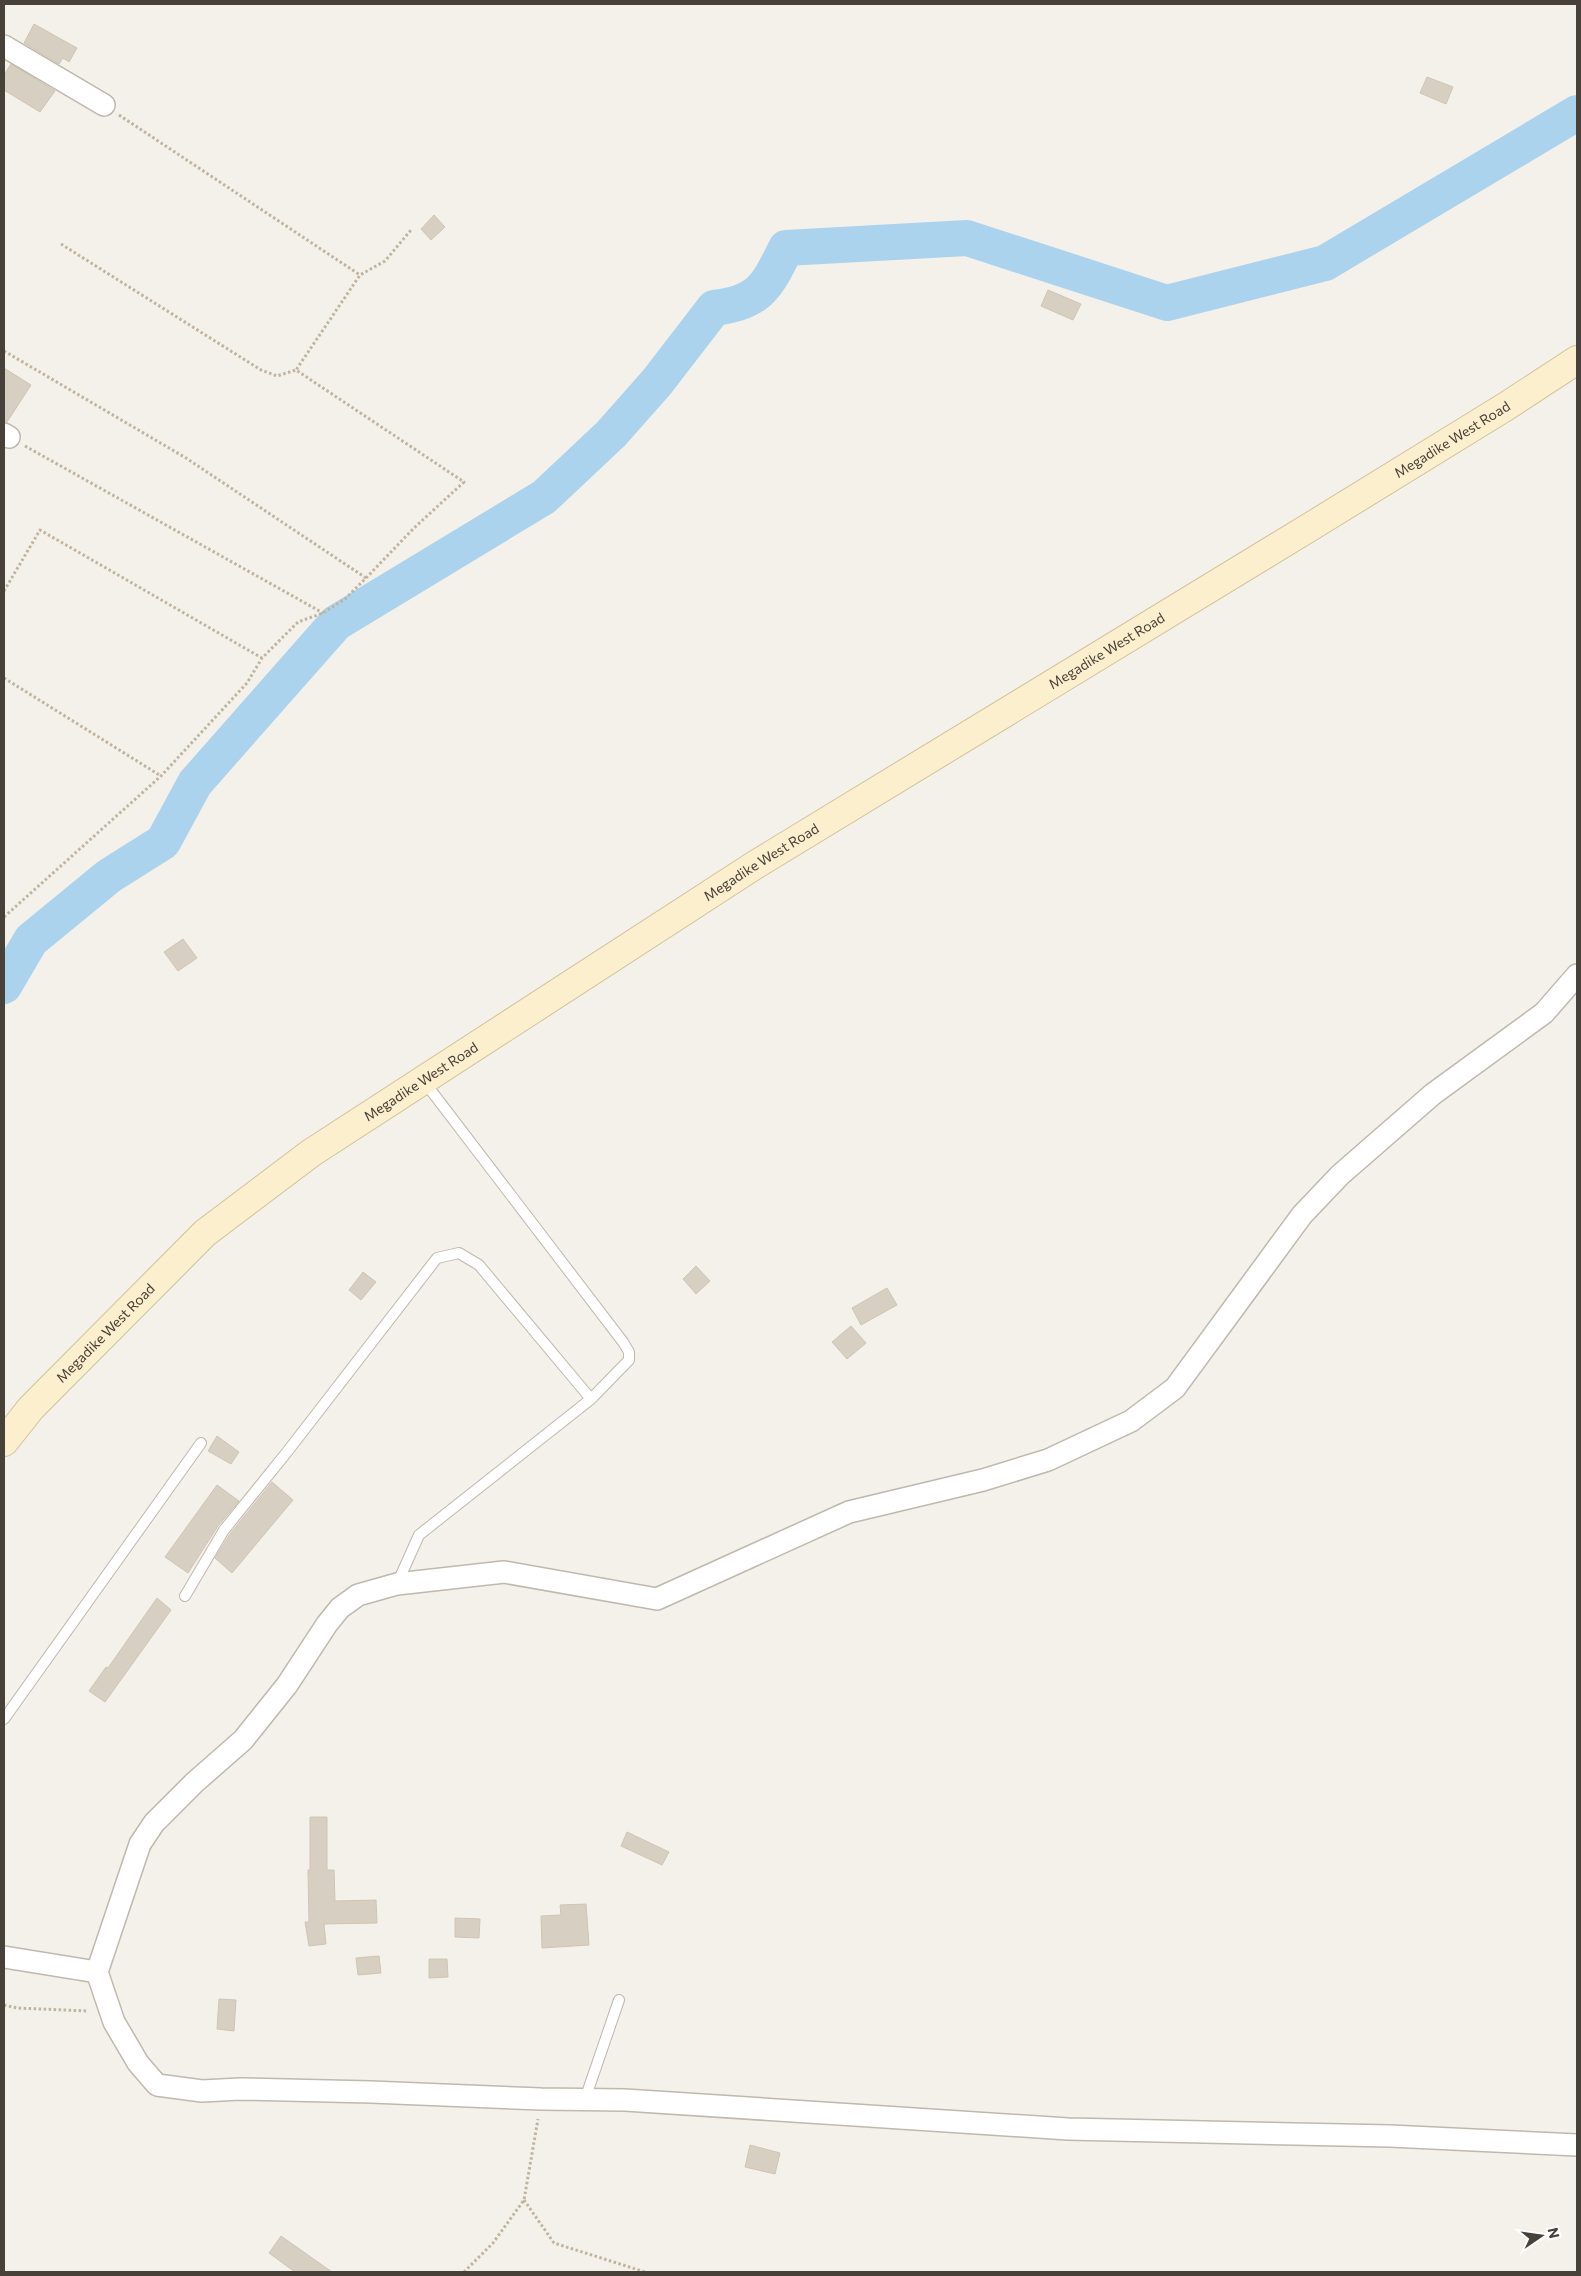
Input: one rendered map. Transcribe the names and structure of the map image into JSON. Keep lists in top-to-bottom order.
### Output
{
  "streets": {
    "street": ["Megadike West Road"]
  },
  "north": "right"
}
